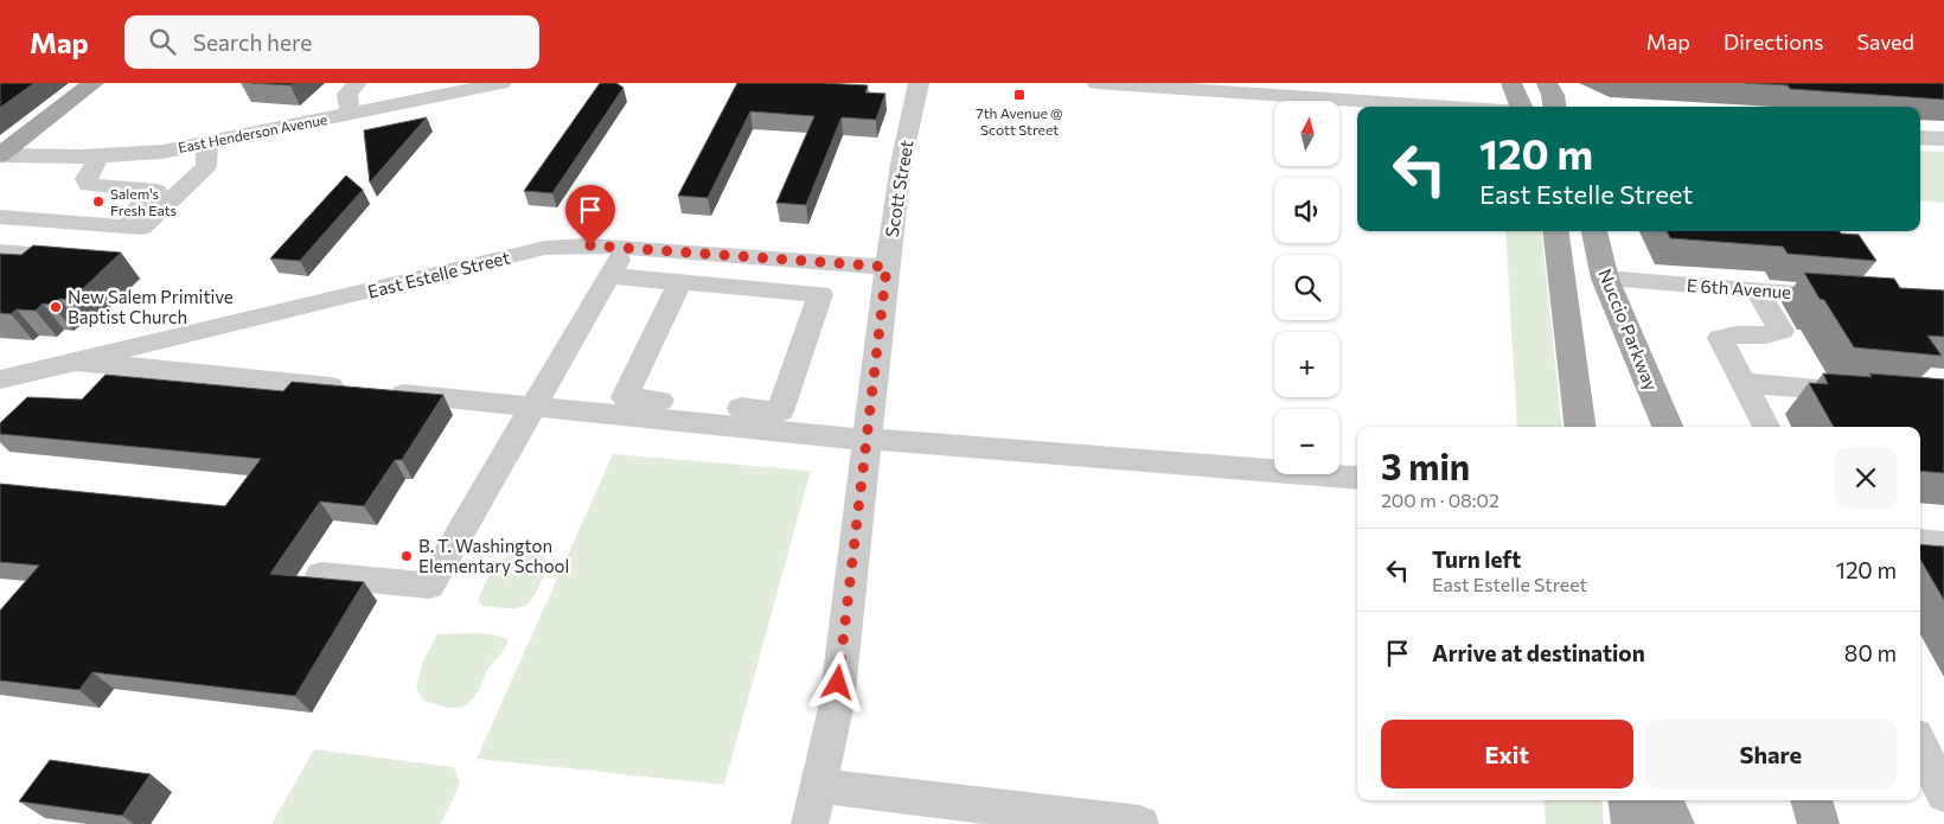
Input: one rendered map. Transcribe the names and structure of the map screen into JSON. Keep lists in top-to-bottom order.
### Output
{
  "streets": {
    "main road": ["Nuccio Parkway"],
    "street": [
      "East Henderson Avenue",
      "Scott Street",
      "East Estelle Street",
      "E 6th Avenue"
    ]
  },
  "crossings": [
    ["Scott Street", "East Estelle Street"],
    ["E 6th Avenue", "Nuccio Parkway"]
  ],
  "places": {
    "transit": ["7th Avenue @ Scott Street"],
    "other": ["Salem's Fresh Eats", "New Salem Primitive Baptist Church", "B. T. Washington Elementary School"]
  },
  "north": "top",
  "page": {
    "header": "Map",
    "search": "Search here",
    "nav": ["Map", "Directions", "Saved"],
    "map_buttons": ["+", "−"],
    "turn": ["120 m", "East Estelle Street"],
    "heading": ["3 min", "200 m · 08:02"],
    "list": [
      {
        "name": "Turn left",
        "note": "East Estelle Street",
        "value": "120 m"
      },
      {
        "name": "Arrive at destination",
        "value": "80 m"
      }
    ],
    "buttons": ["Exit", "Share"]
  }
}
